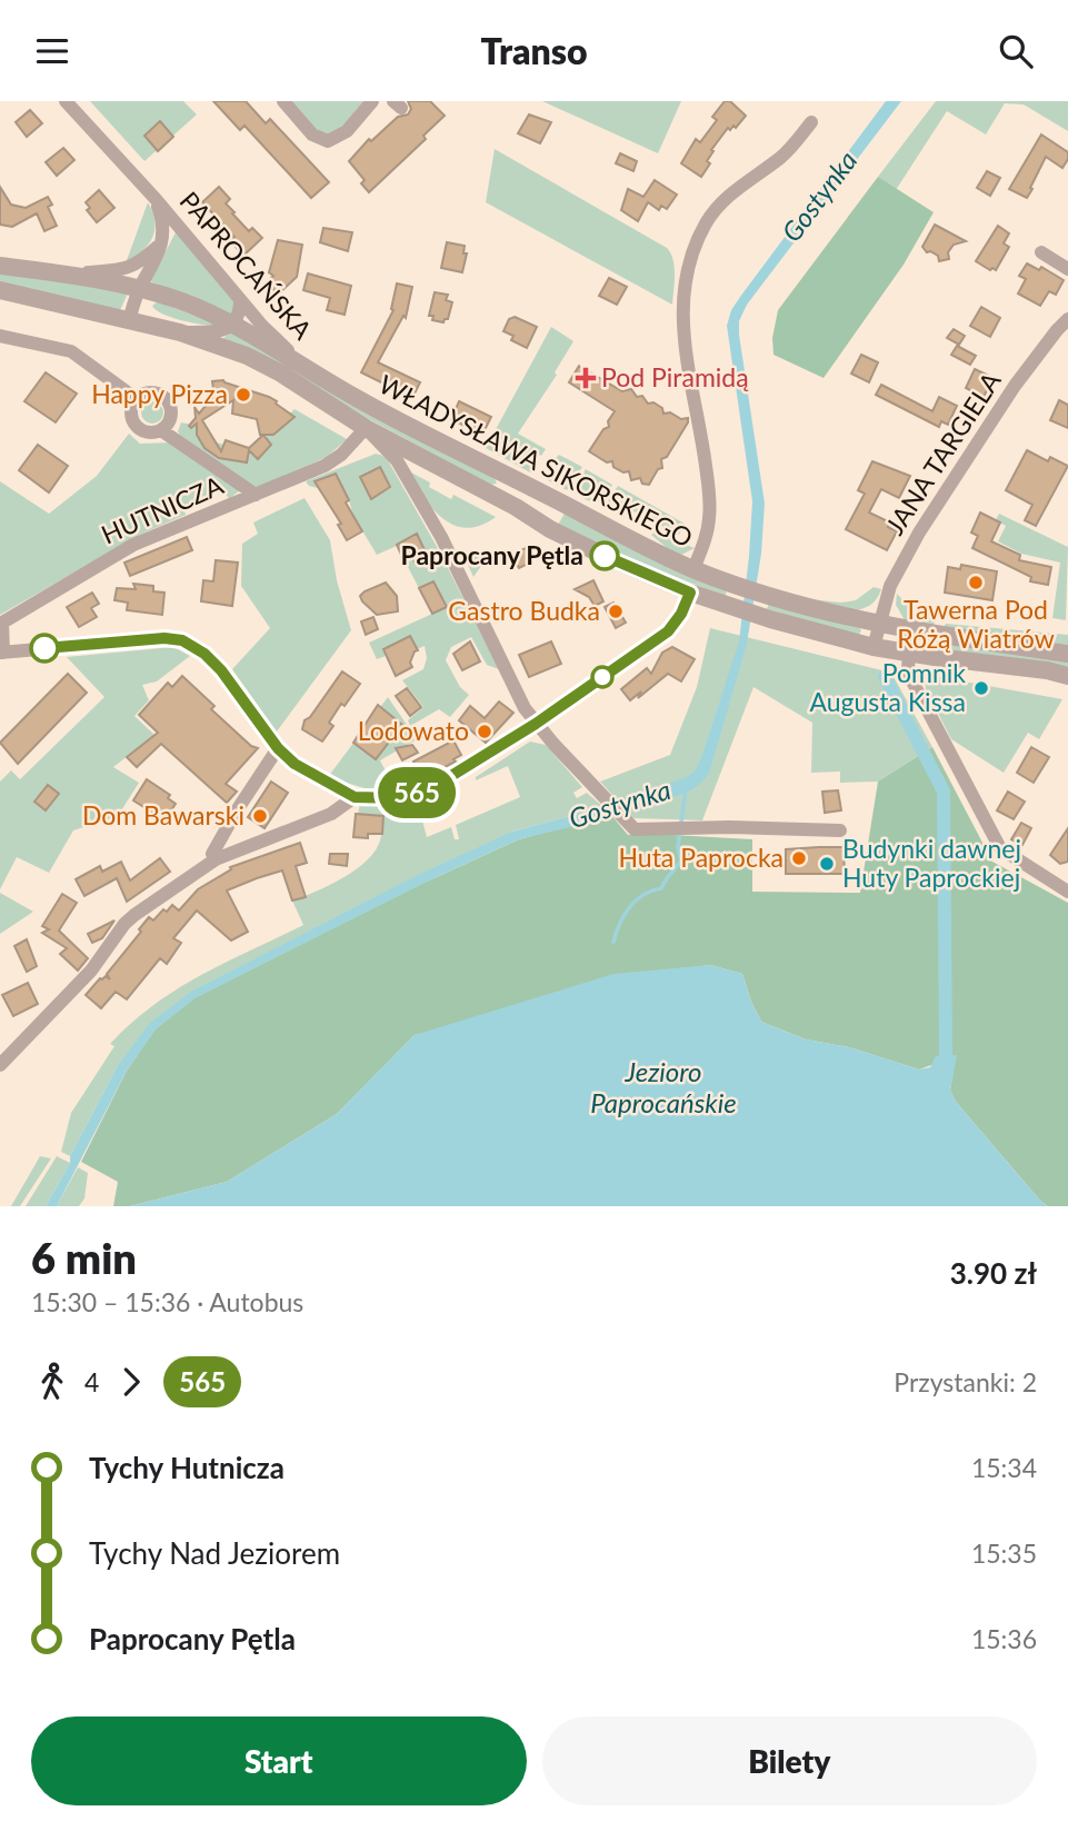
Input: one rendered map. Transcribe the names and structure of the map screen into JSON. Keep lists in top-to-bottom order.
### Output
{
  "streets": {
    "street": [
      "PAPROCAŃSKA",
      "JANA TARGIELA",
      "WŁADYSŁAWA SIKORSKIEGO",
      "HUTNICZA"
    ]
  },
  "crossings": [
    ["PAPROCAŃSKA", "WŁADYSŁAWA SIKORSKIEGO"],
    ["JANA TARGIELA", "WŁADYSŁAWA SIKORSKIEGO"],
    ["WŁADYSŁAWA SIKORSKIEGO", "HUTNICZA"]
  ],
  "water": ["Gostynka", "Jezioro Paprocańskie"],
  "places": {
    "health": ["Pod Piramidą"],
    "other": [
      "Happy Pizza",
      "Paprocany Pętla",
      "Tawerna Pod Różą Wiatrów",
      "Gastro Budka",
      "Pomnik Augusta Kissa",
      "Lodowato",
      "Dom Bawarski",
      "Huta Paprocka",
      "Budynki dawnej Huty Paprockiej"
    ]
  },
  "lines": ["bus line 565"],
  "page": {
    "header": "Transo",
    "on_map": "565",
    "heading": ["6 min", "15:30 – 15:36 · Autobus", "3.90 zł"],
    "legs": ["4", "565", "Przystanki: 2"],
    "list": [
      {
        "name": "Tychy Hutnicza",
        "value": "15:34"
      },
      {
        "name": "Tychy Nad Jeziorem",
        "value": "15:35"
      },
      {
        "name": "Paprocany Pętla",
        "value": "15:36"
      }
    ],
    "buttons": ["Start", "Bilety"]
  }
}
